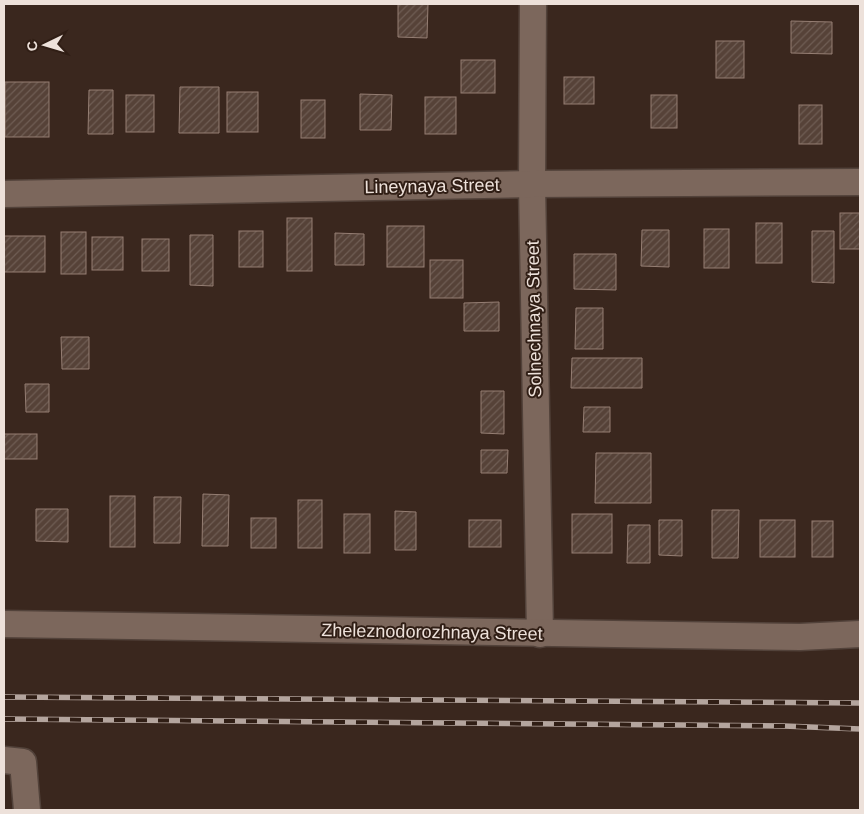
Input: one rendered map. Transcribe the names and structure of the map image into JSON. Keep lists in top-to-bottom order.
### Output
{
  "streets": {
    "street": ["Lineynaya Street", "Solnechnaya Street", "Zheleznodorozhnaya Street"]
  },
  "crossings": [
    ["Lineynaya Street", "Solnechnaya Street"],
    ["Solnechnaya Street", "Zheleznodorozhnaya Street"]
  ],
  "north": "left"
}
